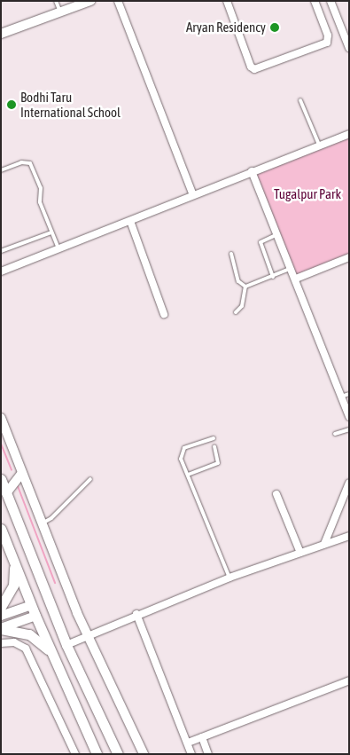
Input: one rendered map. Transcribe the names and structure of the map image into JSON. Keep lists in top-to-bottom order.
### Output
{
  "parks": ["Tugalpur Park"],
  "places": ["Aryan Residency", "Bodhi Taru International School"]
}
